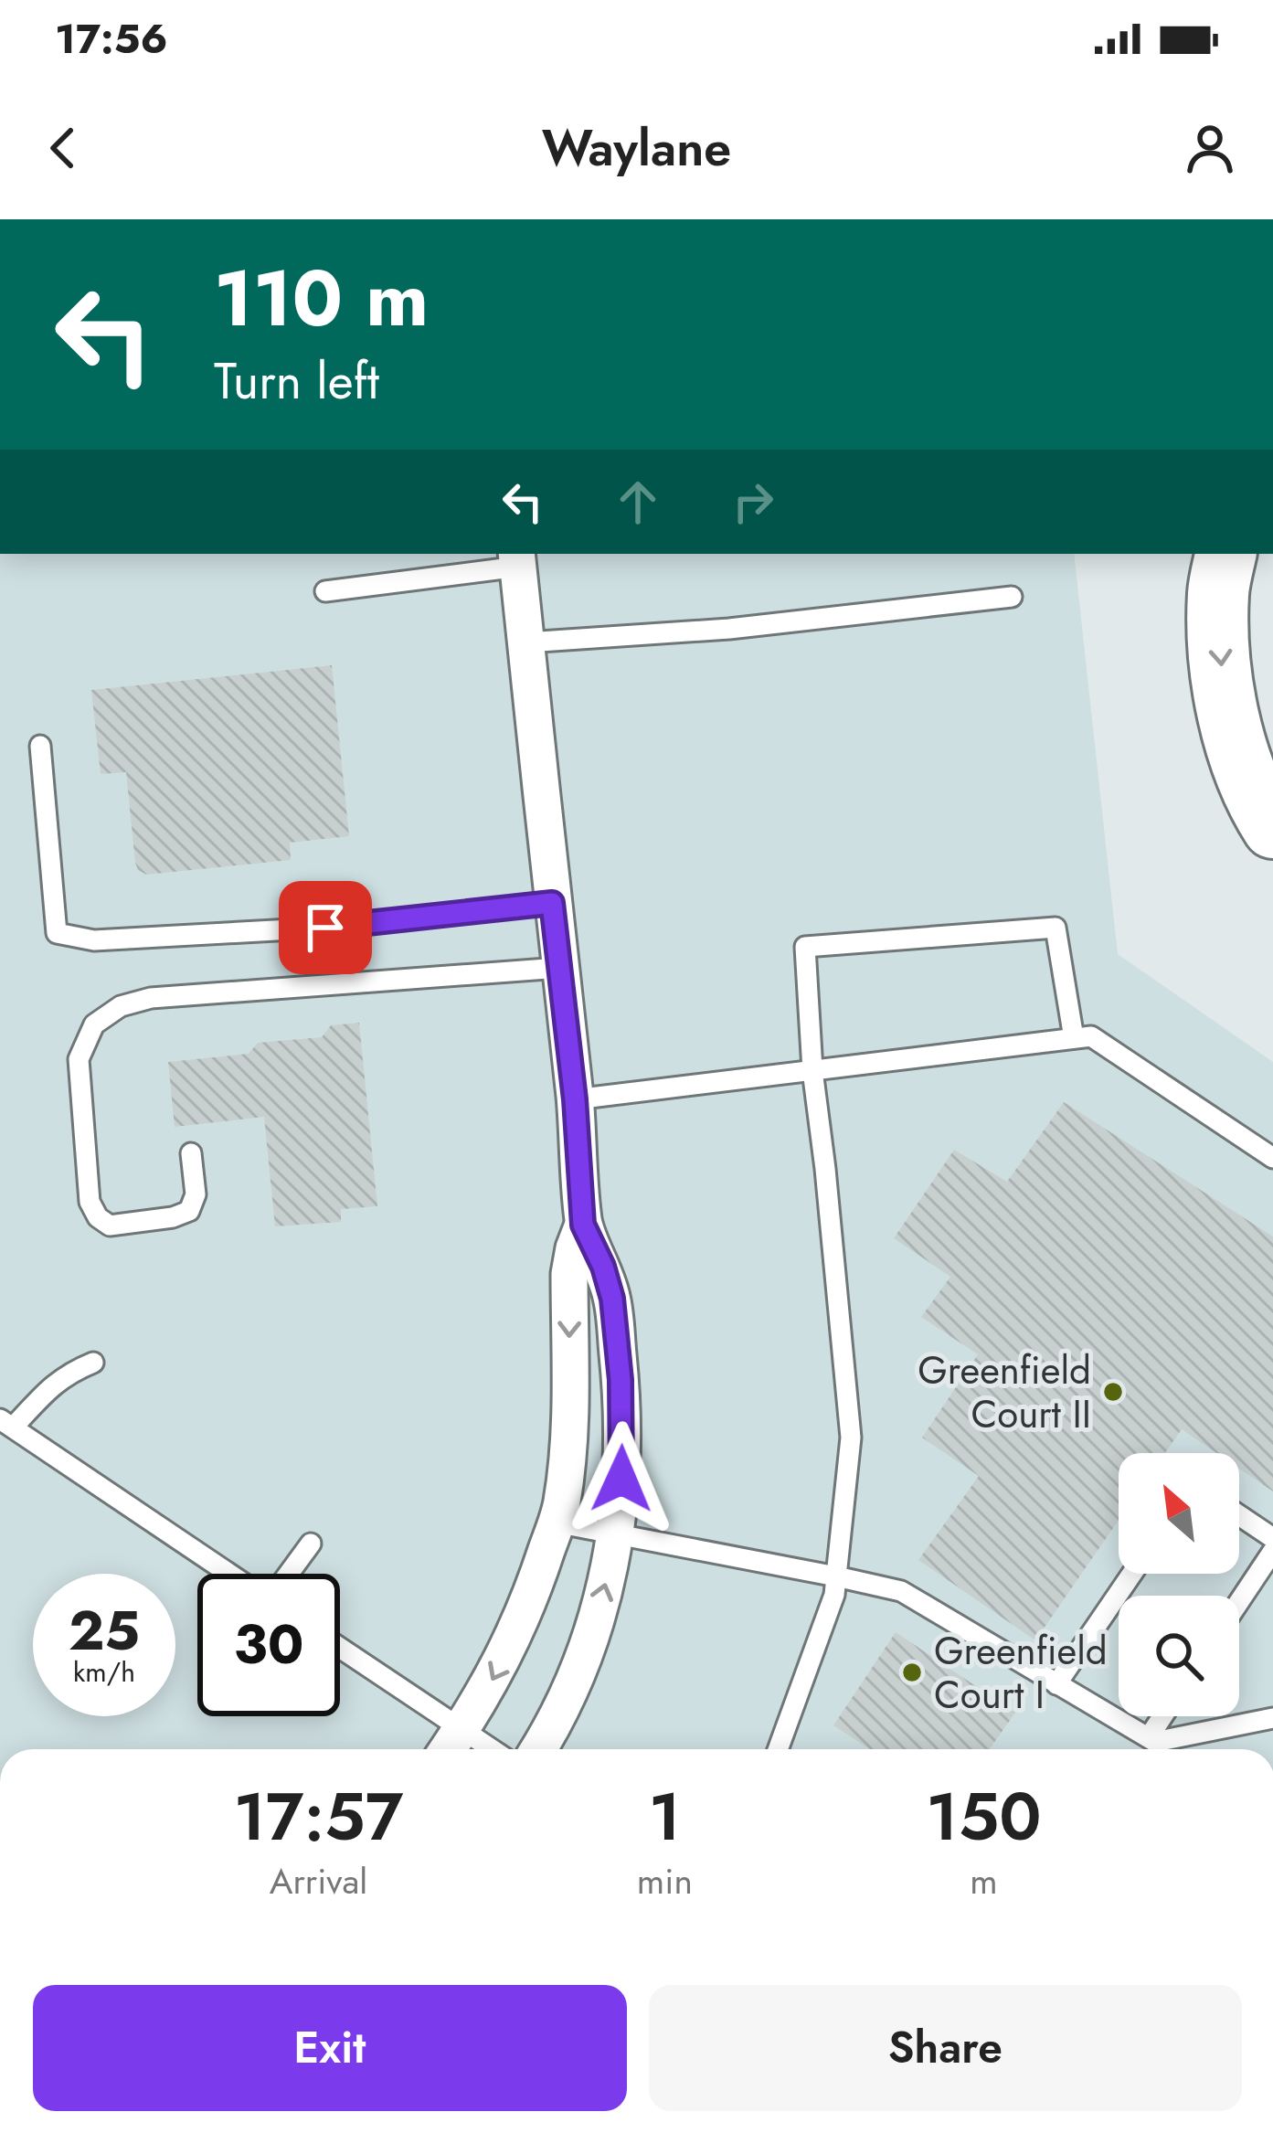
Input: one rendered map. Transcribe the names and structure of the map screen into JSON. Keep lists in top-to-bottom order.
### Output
{
  "places": ["Greenfield Court II", "Greenfield Court I"],
  "north": "top left",
  "page": {
    "status": "17:56",
    "header": "Waylane",
    "turn": ["110 m", "Turn left"],
    "speed": "25 km/h",
    "limit": "30",
    "eta": [
      "17:57",
      "Arrival",
      "1",
      "min",
      "150",
      "m"
    ],
    "buttons": ["Exit", "Share"]
  }
}
